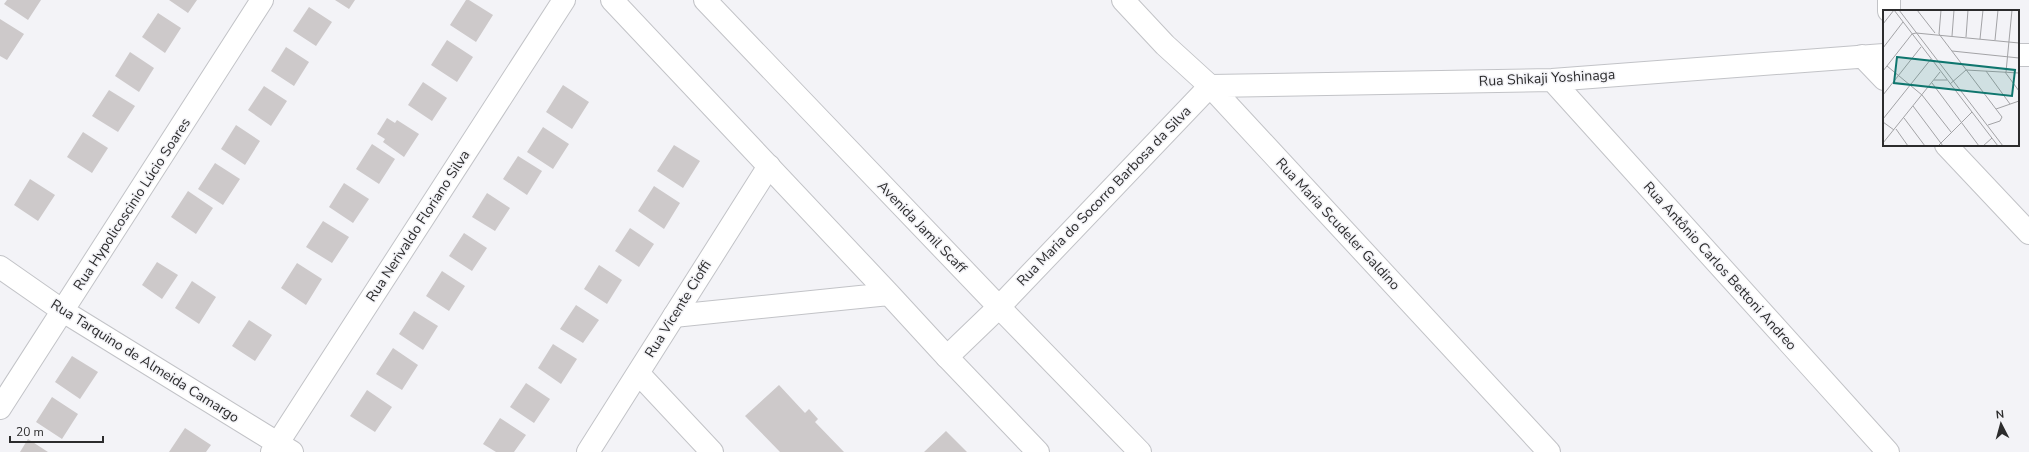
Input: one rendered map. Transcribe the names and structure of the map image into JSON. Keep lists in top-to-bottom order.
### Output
{
  "streets": {
    "street": [
      "Rua Shikaji Yoshinaga",
      "Rua Maria do Socorro Barbosa da Silva",
      "Rua Hypolicoscinio Lúcio Soares",
      "Rua Maria Scudeler Galdino",
      "Rua Nerivaldo Floriano Silva",
      "Avenida Jamil Scaff",
      "Rua Antônio Carlos Bettoni Andreo",
      "Rua Vicente Cioffi",
      "Rua Tarquino de Almeida Camargo"
    ]
  },
  "crossings": [
    ["Rua Shikaji Yoshinaga", "Rua Maria do Socorro Barbosa da Silva"],
    ["Rua Shikaji Yoshinaga", "Rua Maria Scudeler Galdino"],
    ["Rua Shikaji Yoshinaga", "Rua Antônio Carlos Bettoni Andreo"],
    ["Rua Maria do Socorro Barbosa da Silva", "Rua Maria Scudeler Galdino"],
    ["Rua Maria do Socorro Barbosa da Silva", "Avenida Jamil Scaff"],
    ["Rua Hypolicoscinio Lúcio Soares", "Rua Tarquino de Almeida Camargo"],
    ["Rua Nerivaldo Floriano Silva", "Rua Tarquino de Almeida Camargo"]
  ],
  "scale_bar": "20 m",
  "north": "top"
}
